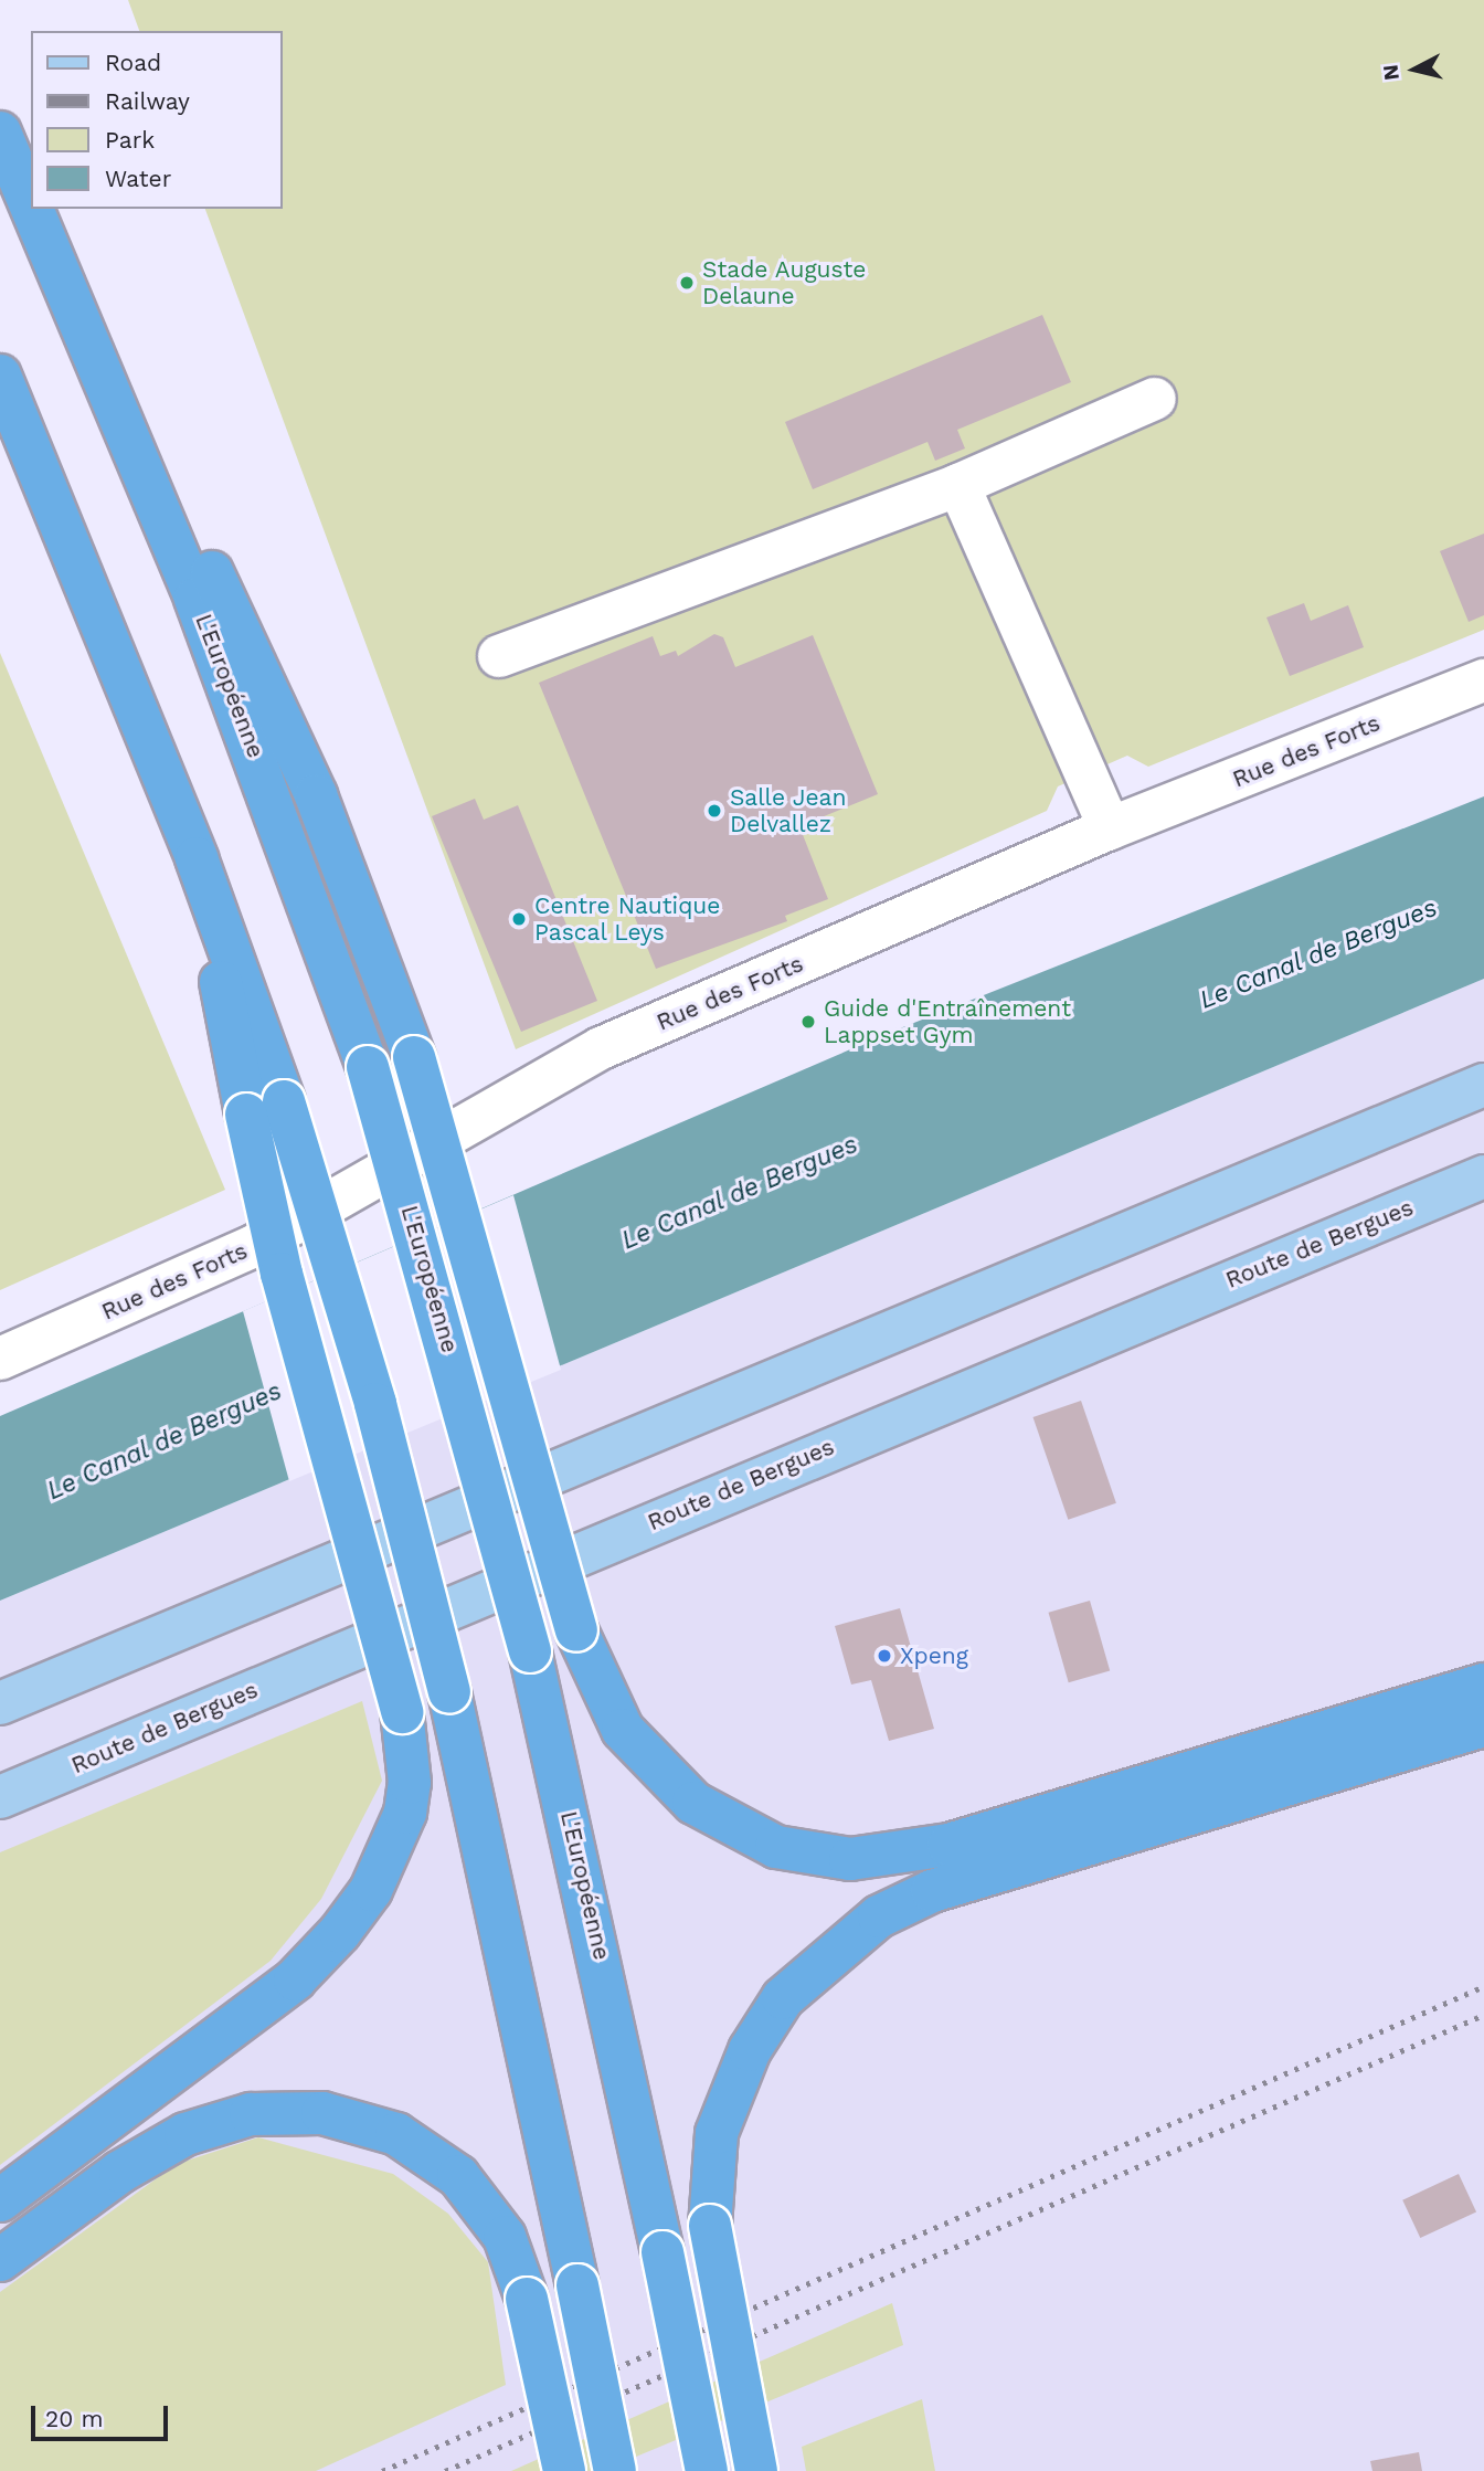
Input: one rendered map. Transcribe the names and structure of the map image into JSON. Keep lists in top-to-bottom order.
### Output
{
  "streets": {
    "highway": ["L'Européenne"],
    "main road": ["Route de Bergues"],
    "street": ["Rue des Forts"]
  },
  "water": ["Le Canal de Bergues"],
  "places": [
    "Stade Auguste Delaune",
    "Salle Jean Delvallez",
    "Centre Nautique Pascal Leys",
    "Guide d'Entraînement Lappset Gym",
    "Xpeng"
  ],
  "legend": [
    "Road",
    "Railway",
    "Park",
    "Water"
  ],
  "scale_bar": "20 m",
  "north": "left"
}
